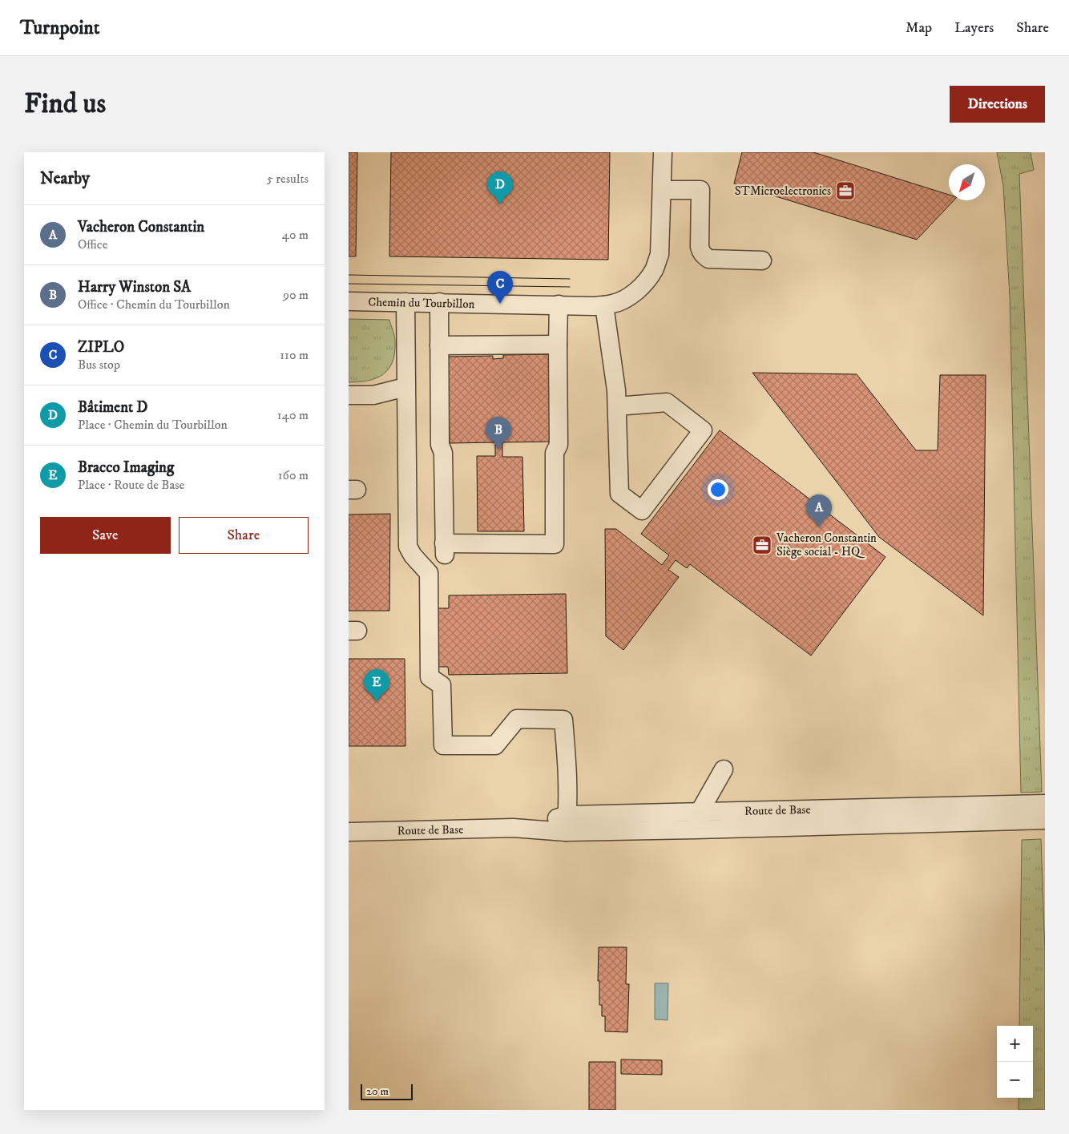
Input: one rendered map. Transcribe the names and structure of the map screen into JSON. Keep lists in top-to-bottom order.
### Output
{
  "streets": {
    "street": ["Chemin du Tourbillon", "Route de Base"]
  },
  "places": {
    "office": ["STMicroelectronics", "Vacheron Constantin Siège social - HQ"]
  },
  "scale_bar": "20 m",
  "north": "bottom left",
  "page": {
    "header": "Turnpoint",
    "nav": ["Map", "Layers", "Share"],
    "buttons": [
      "Directions",
      ["Save", "Share"]
    ],
    "title": "Find us",
    "heading": ["Nearby", "5 results"],
    "pins": [
      "D",
      "C",
      "B",
      "A",
      "E"
    ],
    "list": [
      {
        "mark": "A",
        "name": "Vacheron Constantin",
        "note": "Office",
        "value": "40 m"
      },
      {
        "mark": "B",
        "name": "Harry Winston SA",
        "note": "Office · Chemin du Tourbillon",
        "value": "90 m"
      },
      {
        "mark": "C",
        "name": "ZIPLO",
        "note": "Bus stop",
        "value": "110 m"
      },
      {
        "mark": "D",
        "name": "Bâtiment D",
        "note": "Place · Chemin du Tourbillon",
        "value": "140 m"
      },
      {
        "mark": "E",
        "name": "Bracco Imaging",
        "note": "Place · Route de Base",
        "value": "160 m"
      }
    ],
    "map_buttons": ["+", "−"],
    "scale": "20 m"
  }
}
